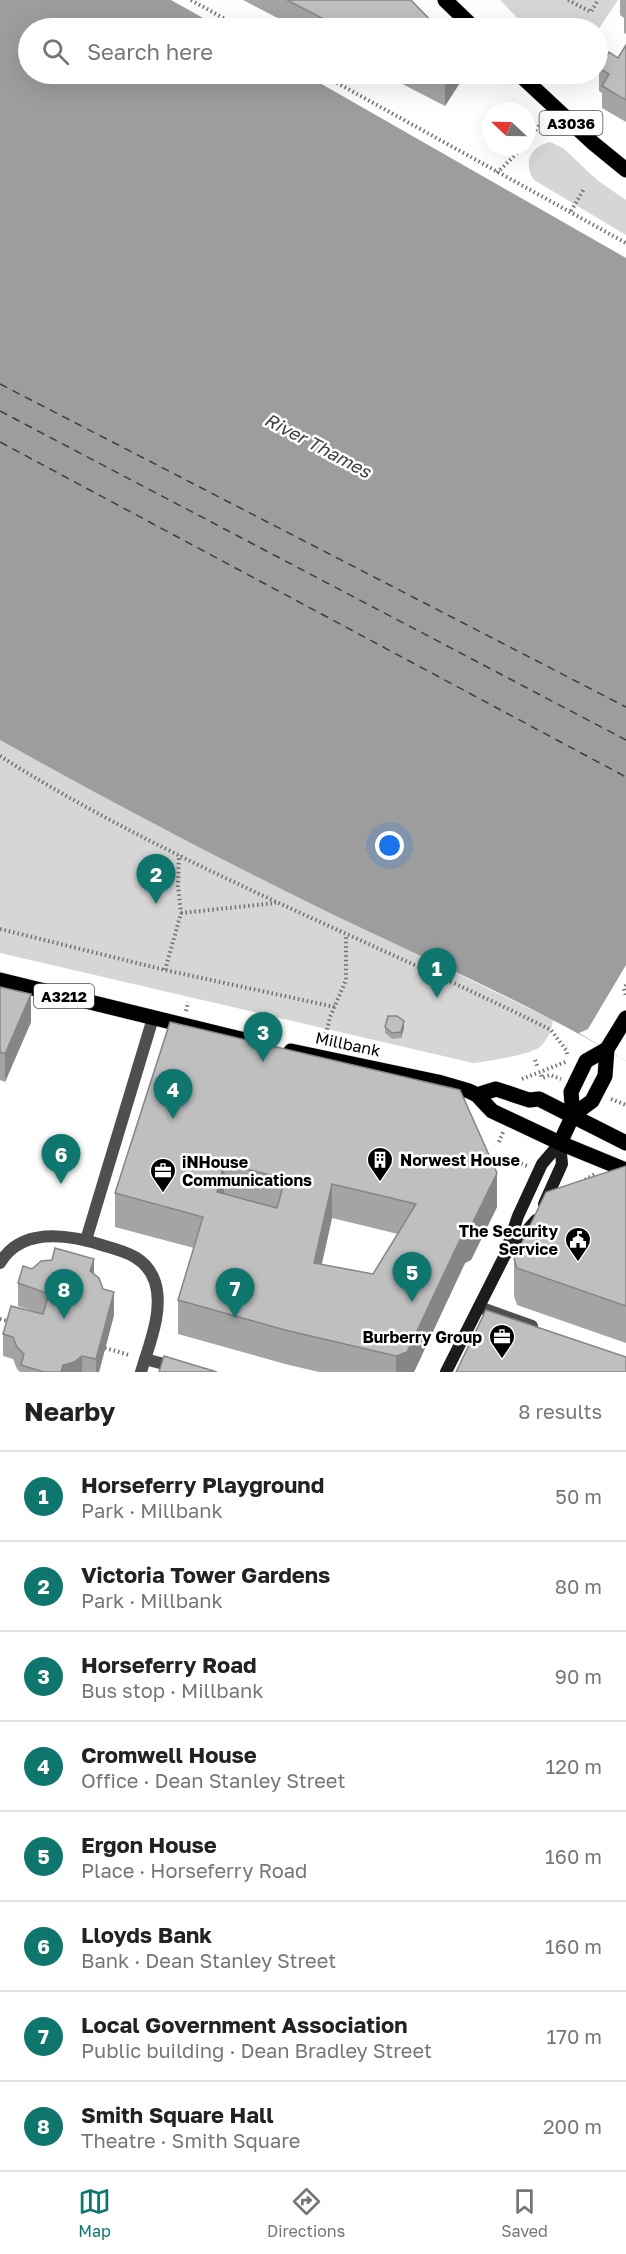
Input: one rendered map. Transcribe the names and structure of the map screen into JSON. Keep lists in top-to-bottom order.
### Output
{
  "streets": {
    "main road": ["A3036", "A3212", "Millbank"]
  },
  "water": ["River Thames"],
  "places": {
    "building": ["Norwest House"],
    "office": ["iNHouse Communications", "Burberry Group"],
    "public building": ["The Security Service"]
  },
  "north": "left",
  "page": {
    "search": "Search here",
    "pins": [
      "2",
      "1",
      "3",
      "4",
      "6",
      "5",
      "7",
      "8"
    ],
    "heading": ["Nearby", "8 results"],
    "list": [
      {
        "mark": "1",
        "name": "Horseferry Playground",
        "note": "Park · Millbank",
        "value": "50 m"
      },
      {
        "mark": "2",
        "name": "Victoria Tower Gardens",
        "note": "Park · Millbank",
        "value": "80 m"
      },
      {
        "mark": "3",
        "name": "Horseferry Road",
        "note": "Bus stop · Millbank",
        "value": "90 m"
      },
      {
        "mark": "4",
        "name": "Cromwell House",
        "note": "Office · Dean Stanley Street",
        "value": "120 m"
      },
      {
        "mark": "5",
        "name": "Ergon House",
        "note": "Place · Horseferry Road",
        "value": "160 m"
      },
      {
        "mark": "6",
        "name": "Lloyds Bank",
        "note": "Bank · Dean Stanley Street",
        "value": "160 m"
      },
      {
        "mark": "7",
        "name": "Local Government Association",
        "note": "Public building · Dean Bradley Street",
        "value": "170 m"
      },
      {
        "mark": "8",
        "name": "Smith Square Hall",
        "note": "Theatre · Smith Square",
        "value": "200 m"
      }
    ],
    "nav": ["Map", "Directions", "Saved"]
  }
}
